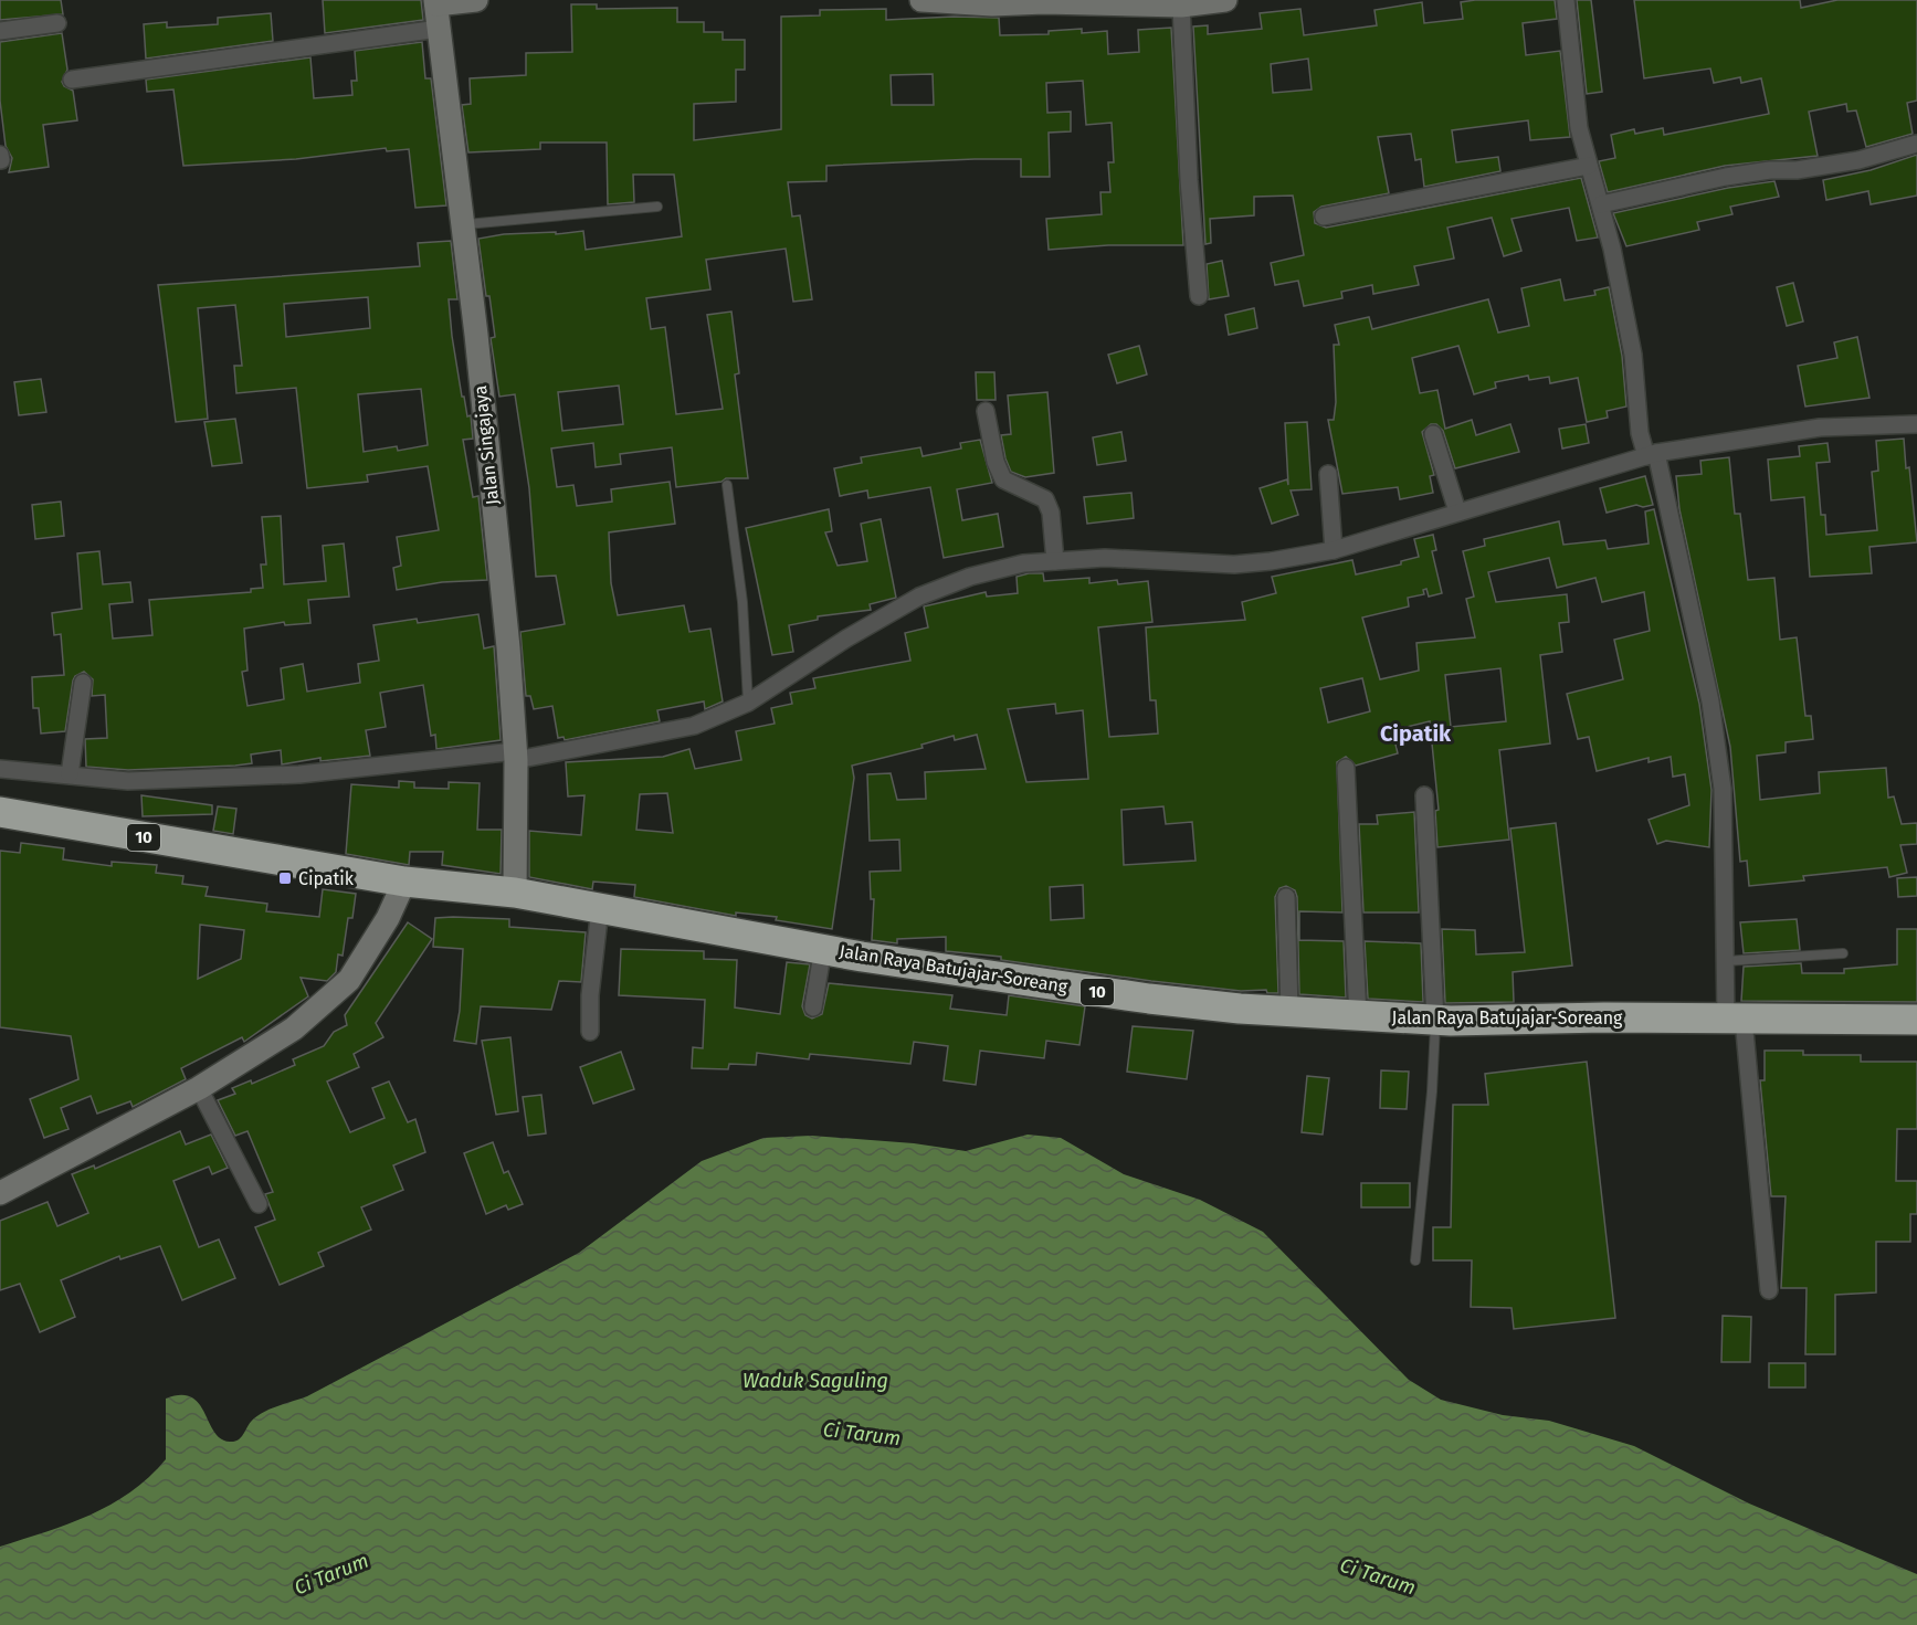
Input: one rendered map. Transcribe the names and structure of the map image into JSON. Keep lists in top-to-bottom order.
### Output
{
  "streets": {
    "highway": ["10", "Jalan Raya Batujajar-Soreang"],
    "street": ["Jalan Singajaya"]
  },
  "crossings": [
    ["Jalan Singajaya", "Jalan Raya Batujajar-Soreang"]
  ],
  "districts": ["Cipatik"],
  "water": ["Waduk Saguling", "Ci Tarum"],
  "places": {
    "transit": ["Cipatik"]
  }
}
